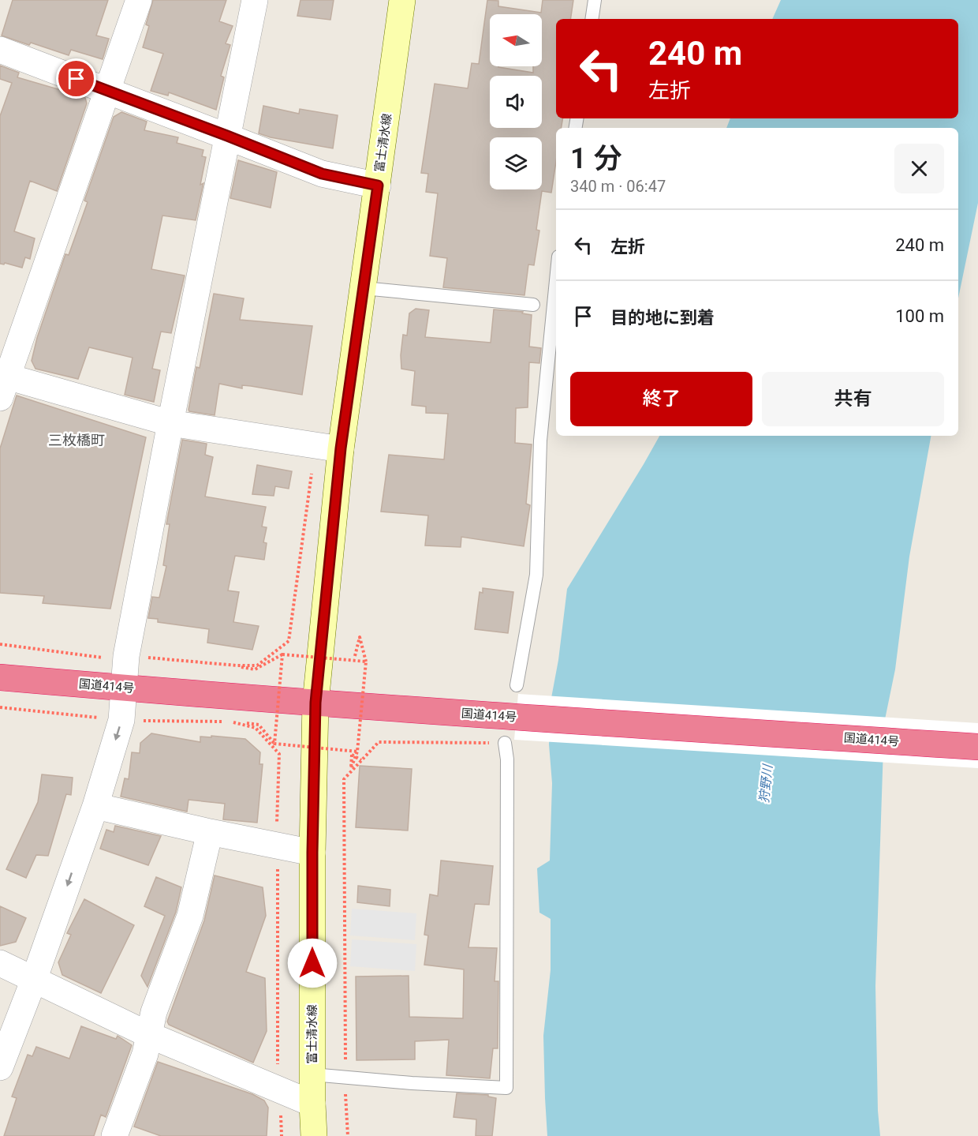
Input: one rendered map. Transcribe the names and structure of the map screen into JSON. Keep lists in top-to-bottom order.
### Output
{
  "streets": {
    "highway": ["国道414号"],
    "main road": ["富士清水線"]
  },
  "crossings": [
    ["富士清水線", "国道414号"]
  ],
  "districts": ["三枚橋町"],
  "water": ["狩野川"],
  "north": "left",
  "page": {
    "turn": ["240 m", "左折"],
    "heading": ["1 分", "340 m · 06:47"],
    "list": [
      {
        "name": "左折",
        "value": "240 m"
      },
      {
        "name": "目的地に到着",
        "value": "100 m"
      }
    ],
    "buttons": ["終了", "共有"]
  }
}
